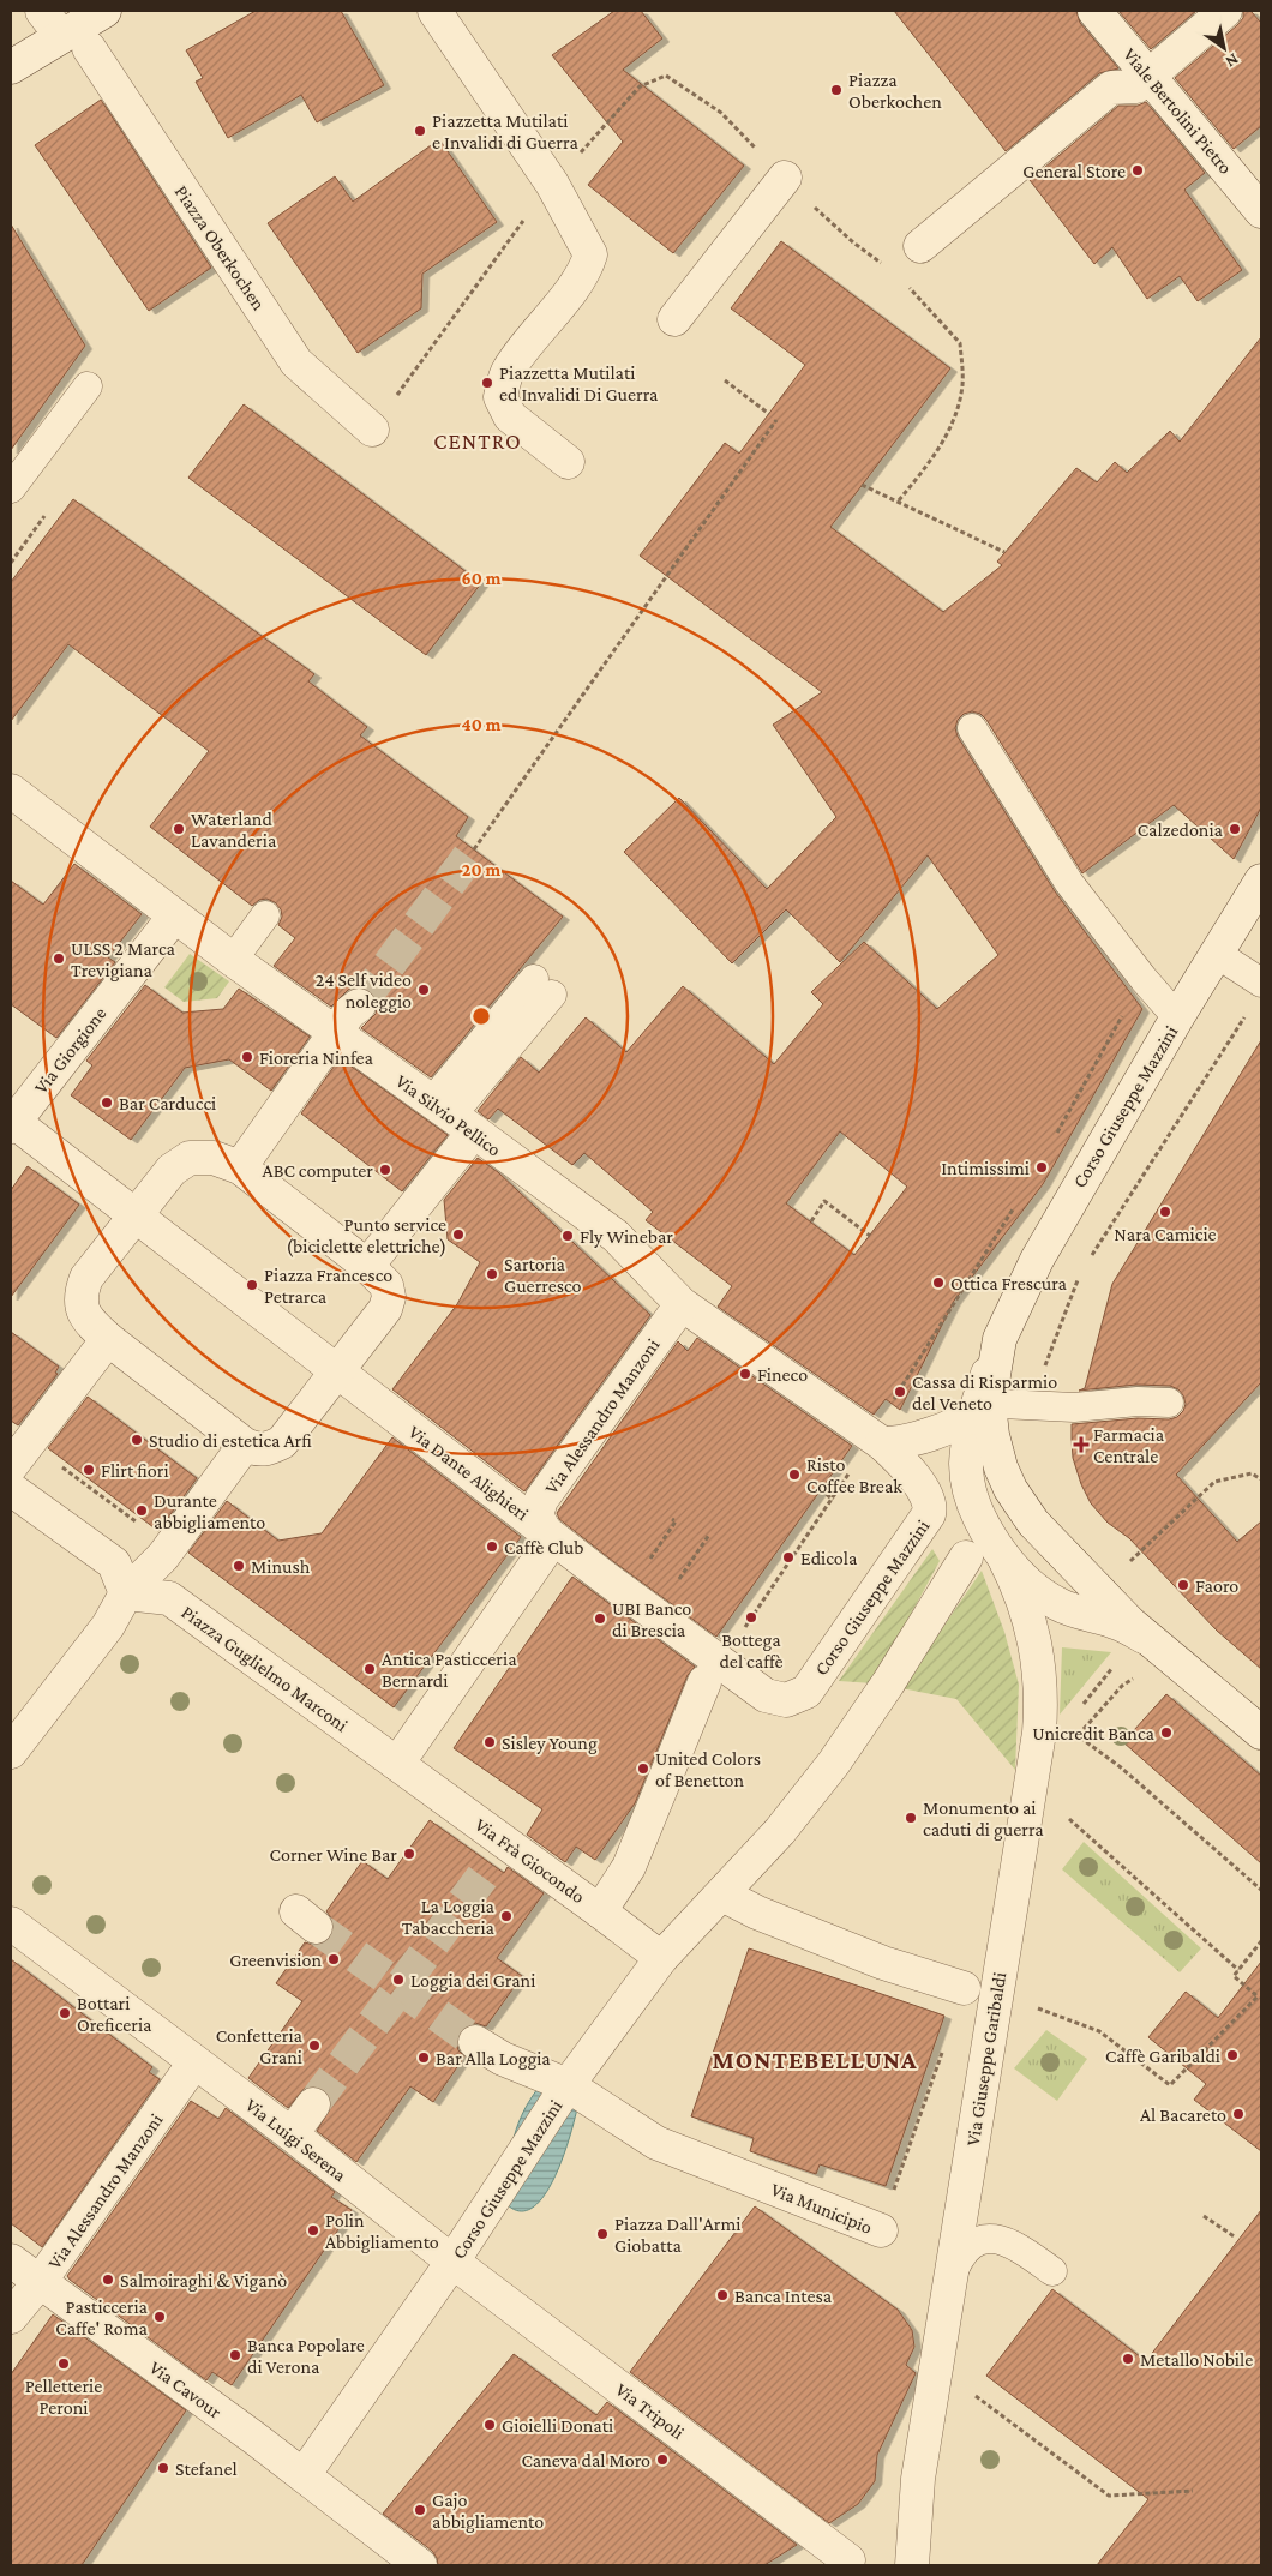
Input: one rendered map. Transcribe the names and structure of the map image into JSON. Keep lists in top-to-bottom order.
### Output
{
  "streets": {
    "street": [
      "Viale Bertolini Pietro",
      "Piazza Oberkochen",
      "Via Giorgione",
      "Corso Giuseppe Mazzini",
      "Via Silvio Pellico",
      "Via Alessandro Manzoni",
      "Via Dante Alighieri",
      "Piazza Guglielmo Marconi",
      "Via Frà Giocondo",
      "Via Giuseppe Garibaldi",
      "Via Luigi Serena",
      "Via Municipio",
      "Via Cavour",
      "Via Tripoli"
    ]
  },
  "crossings": [
    ["Via Giorgione", "Via Silvio Pellico"],
    ["Corso Giuseppe Mazzini", "Via Silvio Pellico"],
    ["Corso Giuseppe Mazzini", "Via Dante Alighieri"],
    ["Corso Giuseppe Mazzini", "Via Frà Giocondo"],
    ["Corso Giuseppe Mazzini", "Via Giuseppe Garibaldi"],
    ["Corso Giuseppe Mazzini", "Via Luigi Serena"],
    ["Corso Giuseppe Mazzini", "Via Municipio"],
    ["Corso Giuseppe Mazzini", "Via Cavour"],
    ["Corso Giuseppe Mazzini", "Via Tripoli"],
    ["Via Silvio Pellico", "Via Alessandro Manzoni"],
    ["Via Alessandro Manzoni", "Via Dante Alighieri"],
    ["Via Alessandro Manzoni", "Via Luigi Serena"],
    ["Via Alessandro Manzoni", "Via Cavour"],
    ["Piazza Guglielmo Marconi", "Via Frà Giocondo"],
    ["Via Luigi Serena", "Via Tripoli"]
  ],
  "districts": ["CENTRO", "MONTEBELLUNA"],
  "places": {
    "other": [
      "Piazza Oberkochen",
      "Piazzetta Mutilati e Invalidi di Guerra",
      "General Store",
      "Piazzetta Mutilati ed Invalidi Di Guerra",
      "Waterland Lavanderia",
      "Calzedonia",
      "ULSS 2 Marca Trevigiana",
      "24 Self video noleggio",
      "Fioreria Ninfea",
      "Bar Carducci",
      "Intimissimi",
      "ABC computer",
      "Nara Camicie",
      "Punto service (biciclette elettriche)",
      "Fly Winebar",
      "Sartoria Guerresco",
      "Ottica Frescura",
      "Piazza Francesco Petrarca",
      "Fineco",
      "Cassa di Risparmio del Veneto",
      "Studio di estetica Arfi",
      "Flirt fiori",
      "Risto Coffee Break",
      "Durante abbigliamento",
      "Caffè Club",
      "Edicola",
      "Minush",
      "Faoro",
      "Bottega del caffè",
      "UBI Banco di Brescia",
      "Antica Pasticceria Bernardi",
      "Unicredit Banca",
      "Sisley Young",
      "United Colors of Benetton",
      "Monumento ai caduti di guerra",
      "Corner Wine Bar",
      "La Loggia Tabaccheria",
      "Greenvision",
      "Loggia dei Grani",
      "Bottari Oreficeria",
      "Confetteria Grani",
      "Caffè Garibaldi",
      "Bar Alla Loggia",
      "Al Bacareto",
      "Polin Abbigliamento",
      "Piazza Dall'Armi Giobatta",
      "Salmoiraghi & Viganò",
      "Banca Intesa",
      "Pasticceria Caffe' Roma",
      "Banca Popolare di Verona",
      "Metallo Nobile",
      "Pelletterie Peroni",
      "Gioielli Donati",
      "Caneva dal Moro",
      "Stefanel",
      "Gajo abbigliamento"
    ],
    "health": ["Farmacia Centrale"]
  },
  "north": "bottom right",
  "rings": ["60 m", "40 m", "20 m"]
}
